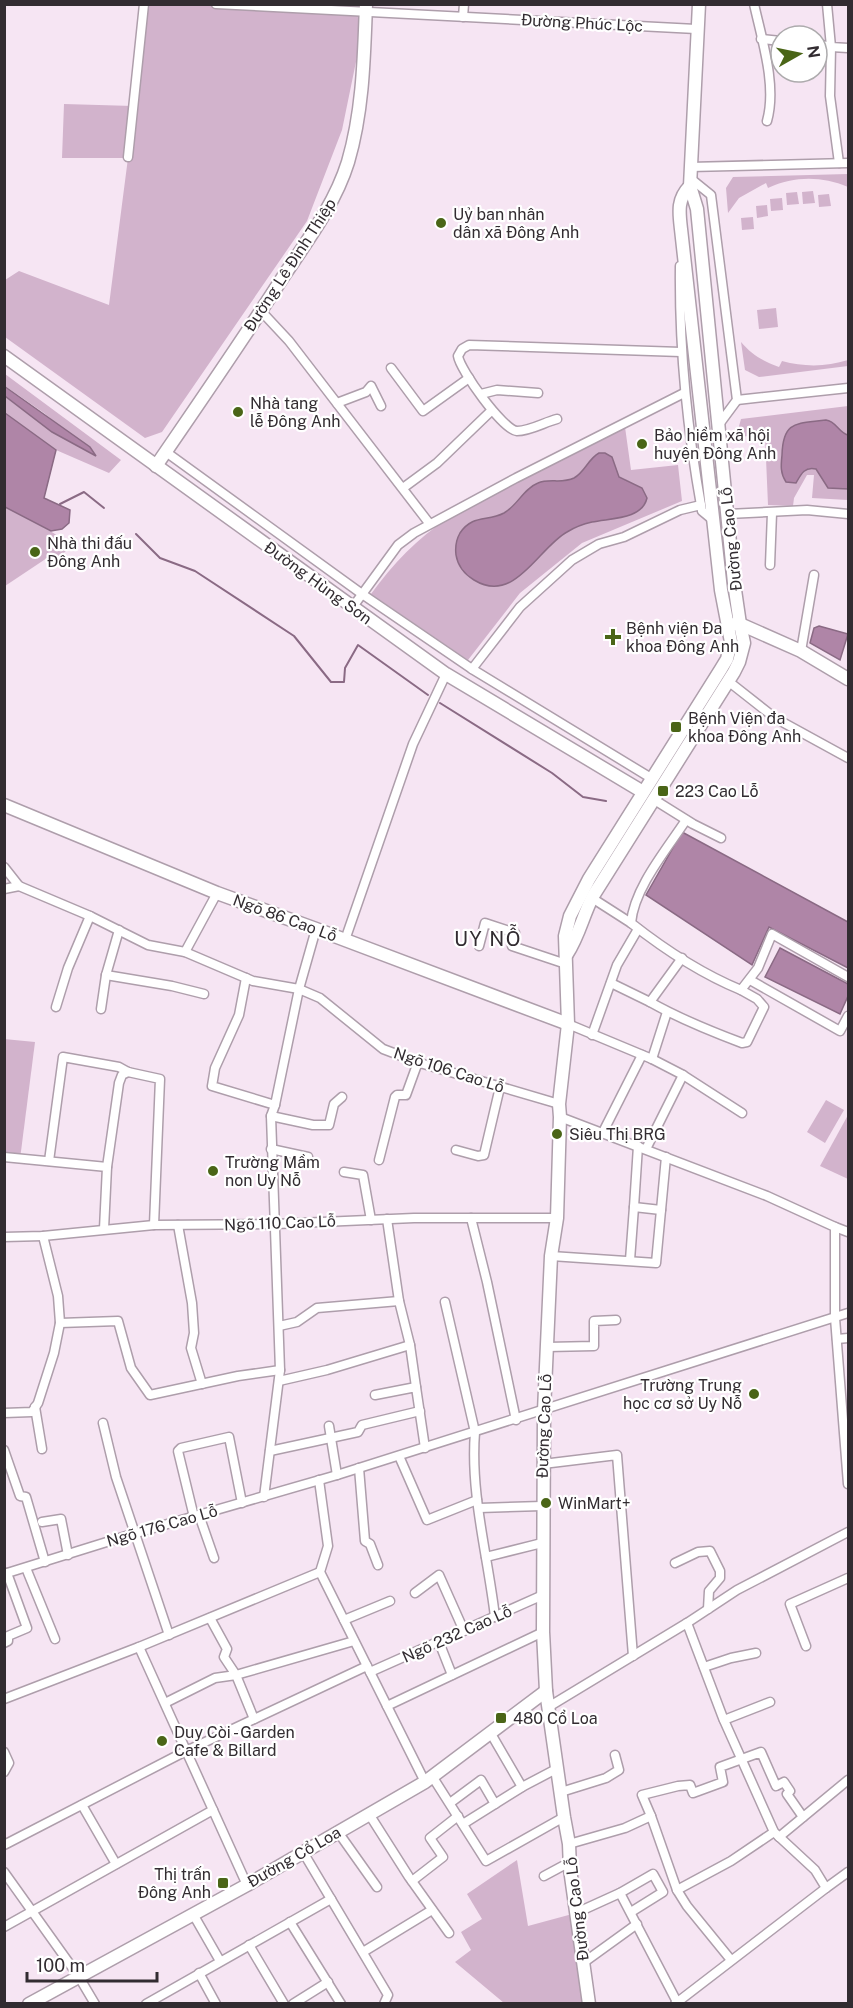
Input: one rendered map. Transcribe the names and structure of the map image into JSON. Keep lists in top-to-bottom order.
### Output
{
  "streets": {
    "main road": [
      "Đường Lê Đình Thiệp",
      "Đường Cao Lỗ",
      "Đường Hùng Sơn",
      "Ngõ 86 Cao Lỗ",
      "Đường Cổ Loa"
    ],
    "street": [
      "Đường Phúc Lộc",
      "Ngõ 106 Cao Lỗ",
      "Ngõ 110 Cao Lỗ",
      "Ngõ 176 Cao Lỗ",
      "Ngõ 232 Cao Lỗ"
    ]
  },
  "crossings": [
    ["Đường Phúc Lộc", "Đường Lê Đình Thiệp"],
    ["Đường Phúc Lộc", "Đường Cao Lỗ"],
    ["Đường Lê Đình Thiệp", "Đường Hùng Sơn"],
    ["Đường Cao Lỗ", "Đường Hùng Sơn"],
    ["Đường Cao Lỗ", "Ngõ 86 Cao Lỗ"],
    ["Đường Cao Lỗ", "Ngõ 106 Cao Lỗ"],
    ["Đường Cao Lỗ", "Ngõ 110 Cao Lỗ"],
    ["Đường Cao Lỗ", "Ngõ 176 Cao Lỗ"],
    ["Đường Cao Lỗ", "Ngõ 232 Cao Lỗ"],
    ["Đường Cao Lỗ", "Đường Cổ Loa"]
  ],
  "districts": ["UY NỖ"],
  "places": {
    "other": [
      "Uỷ ban nhân dân xã Đông Anh",
      "Nhà tang lễ Đông Anh",
      "Bảo hiểm xã hội huyện Đông Anh",
      "Nhà thi đấu Đông Anh",
      "Siêu Thị BRG",
      "Trường Mầm non Uy Nỗ",
      "Trường Trung học cơ sở Uy Nỗ",
      "WinMart+",
      "Duy Còi - Garden Cafe & Billard"
    ],
    "health": ["Bệnh viện Đa khoa Đông Anh"],
    "transit": [
      "Bệnh Viện đa khoa Đông Anh",
      "223 Cao Lỗ",
      "480 Cổ Loa",
      "Thị trấn Đông Anh"
    ]
  },
  "scale_bar": "100 m",
  "north": "right"
}
